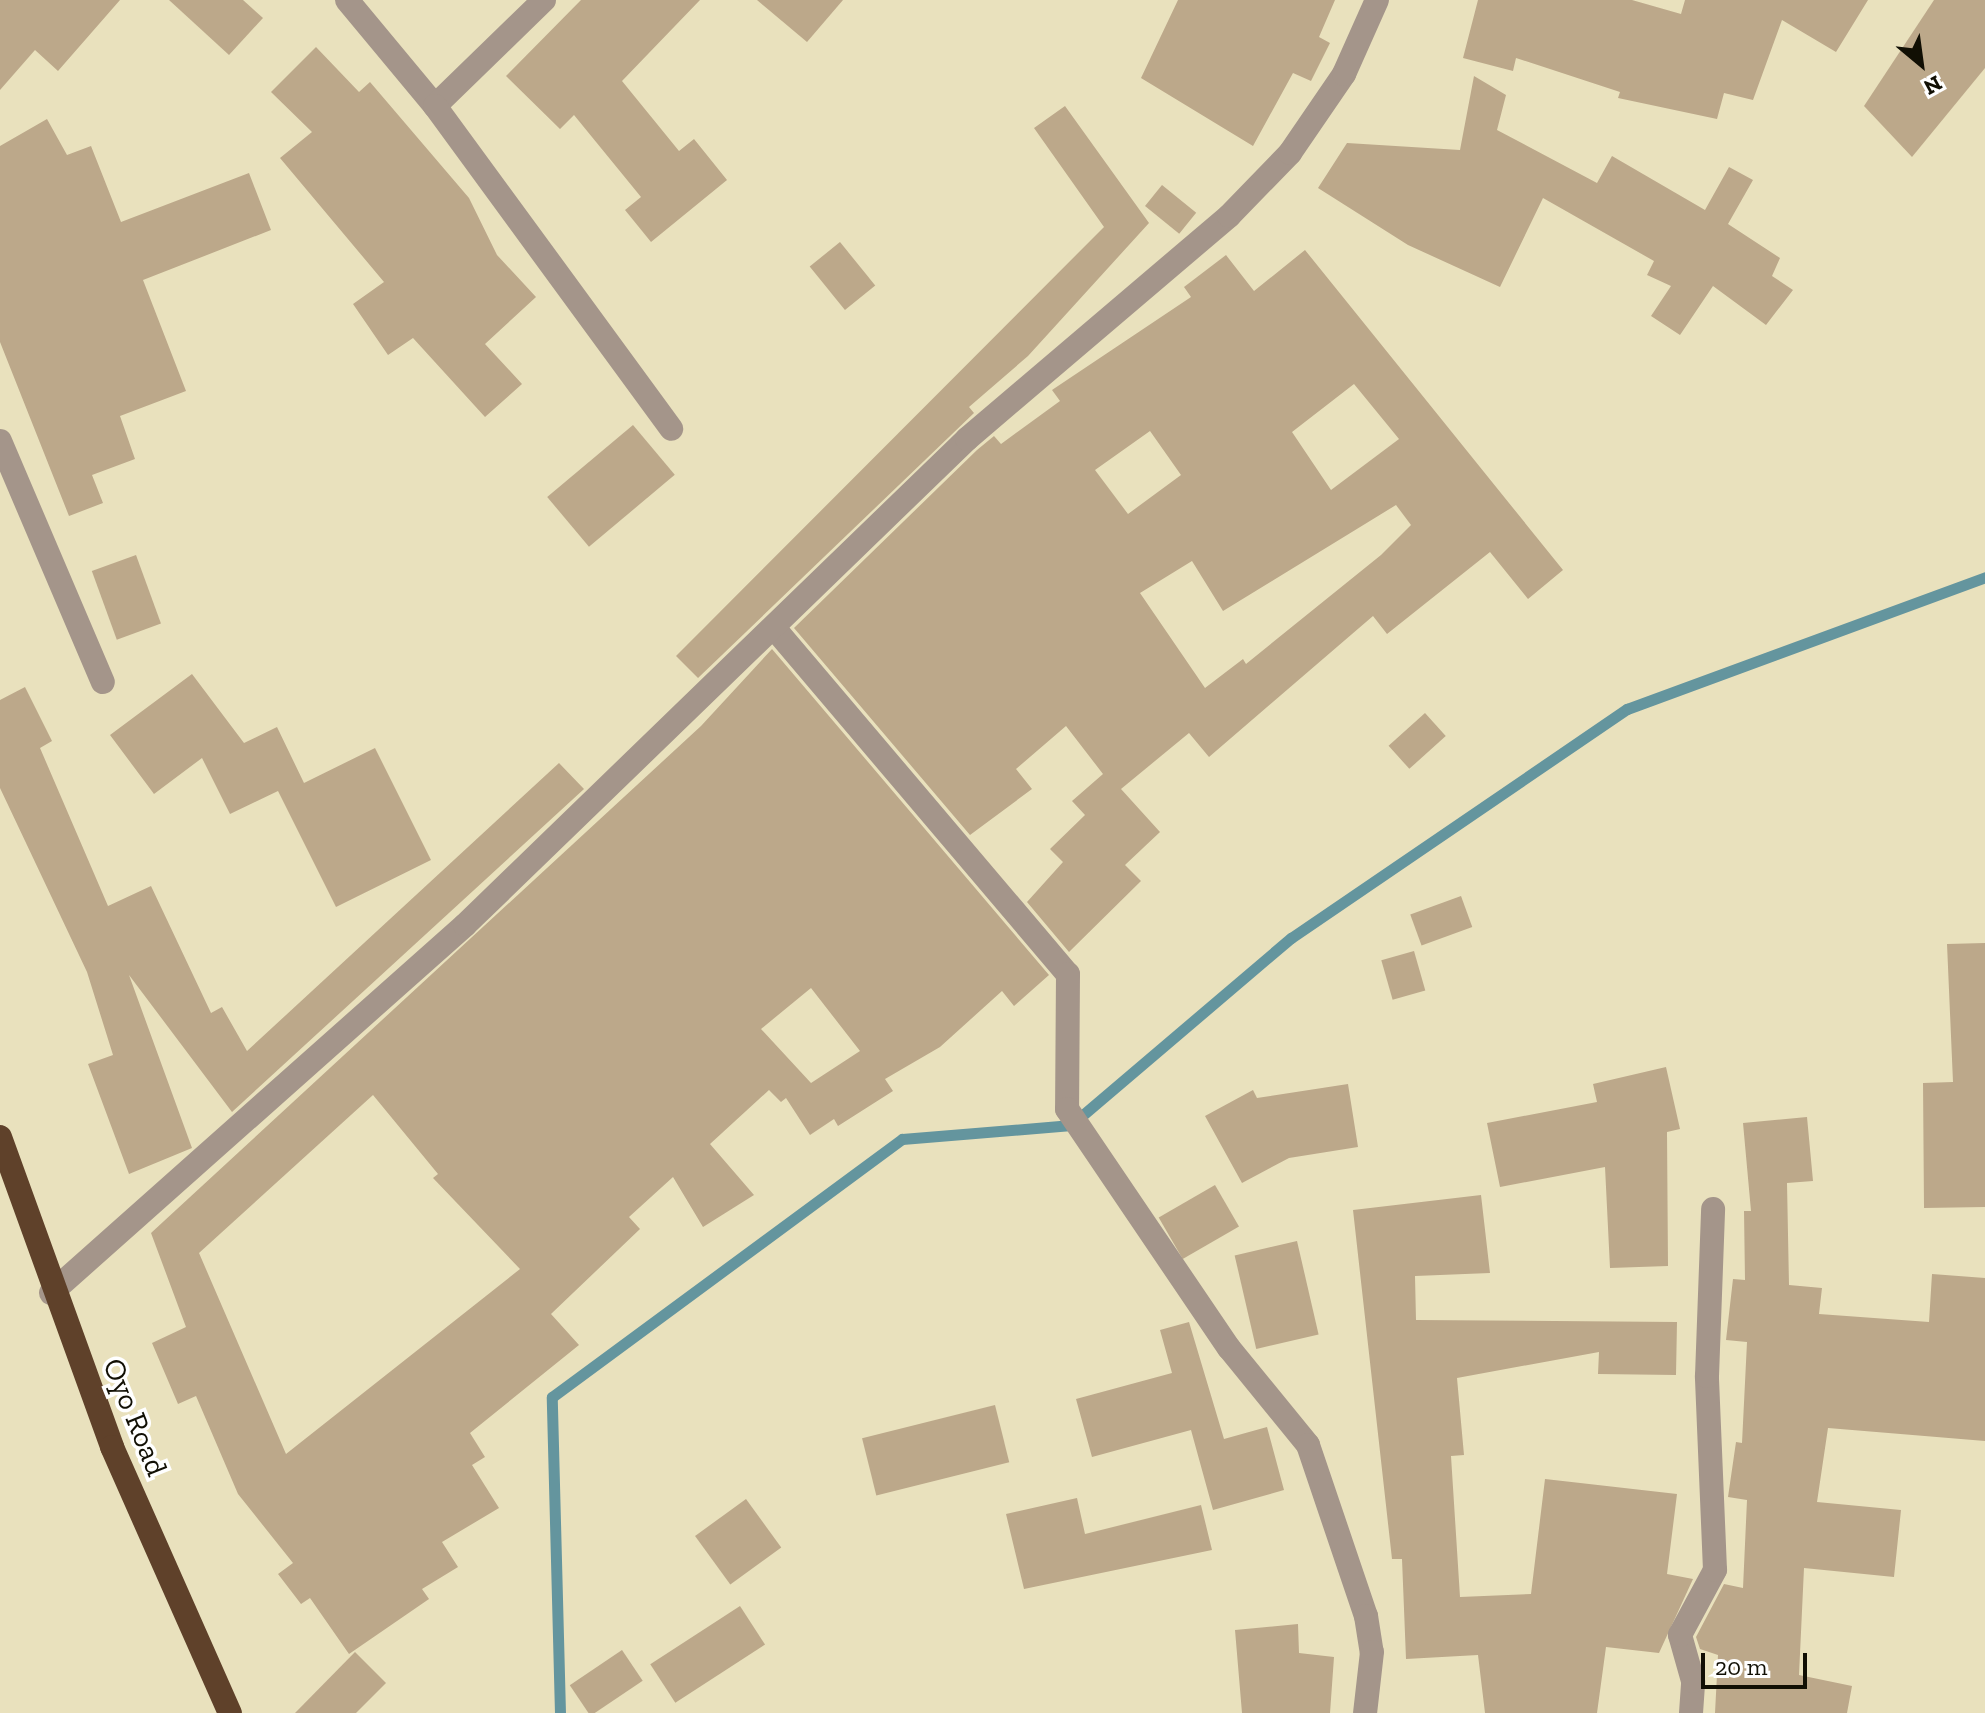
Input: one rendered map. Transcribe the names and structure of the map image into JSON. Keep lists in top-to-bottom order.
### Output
{
  "streets": {
    "highway": ["Oyo Road"]
  },
  "scale_bar": "20 m",
  "north": "bottom right"
}
